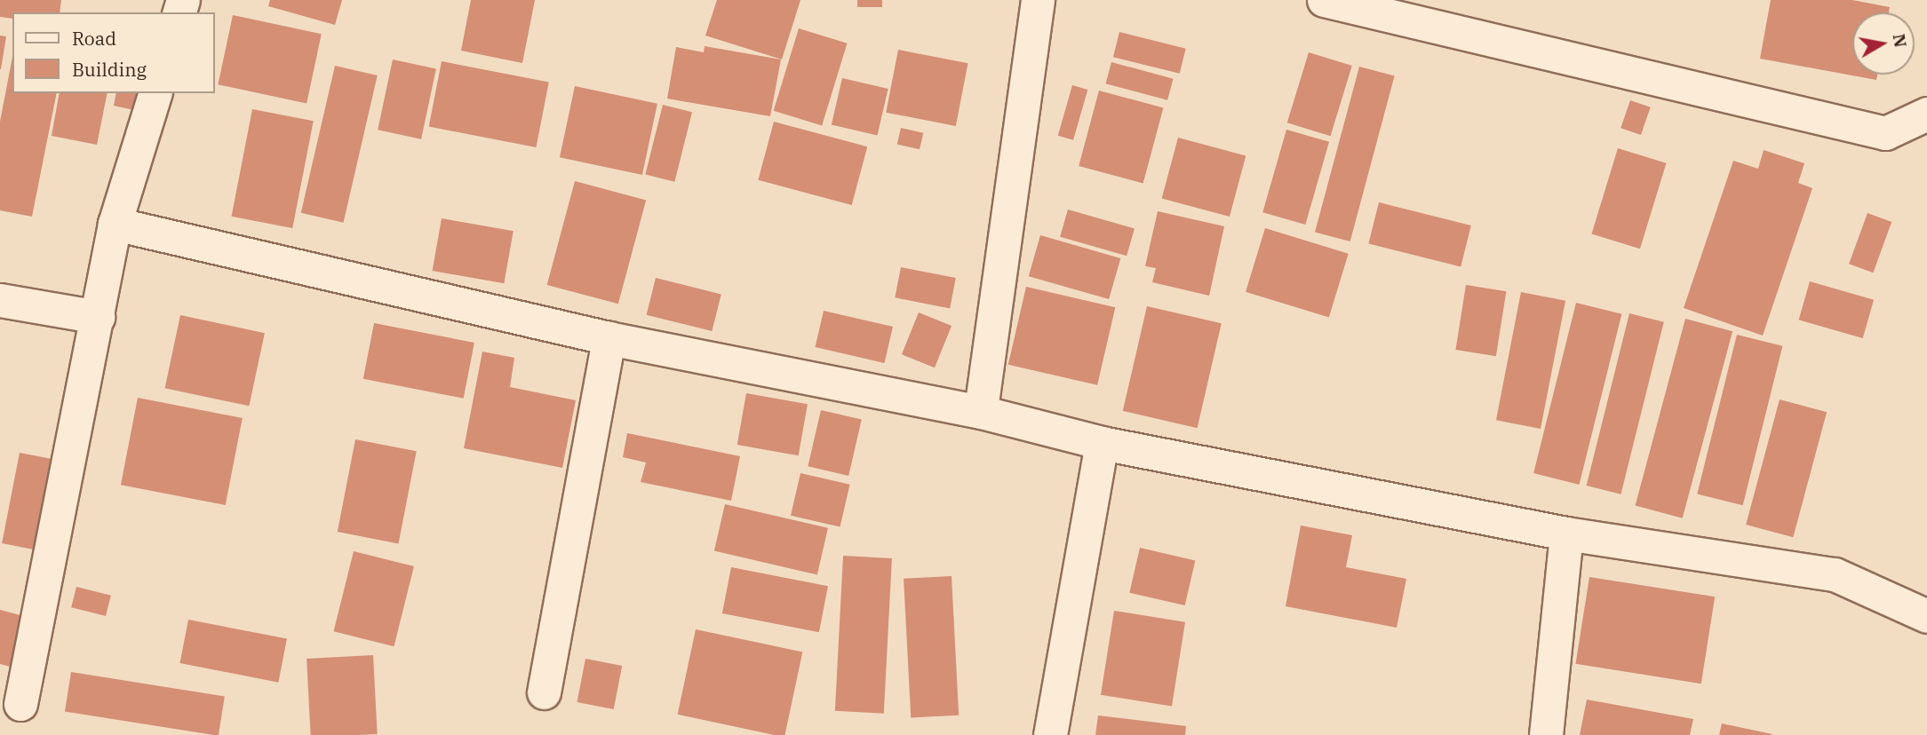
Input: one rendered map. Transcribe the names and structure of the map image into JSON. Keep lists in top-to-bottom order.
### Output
{
  "legend": ["Road", "Building"],
  "north": "right"
}
